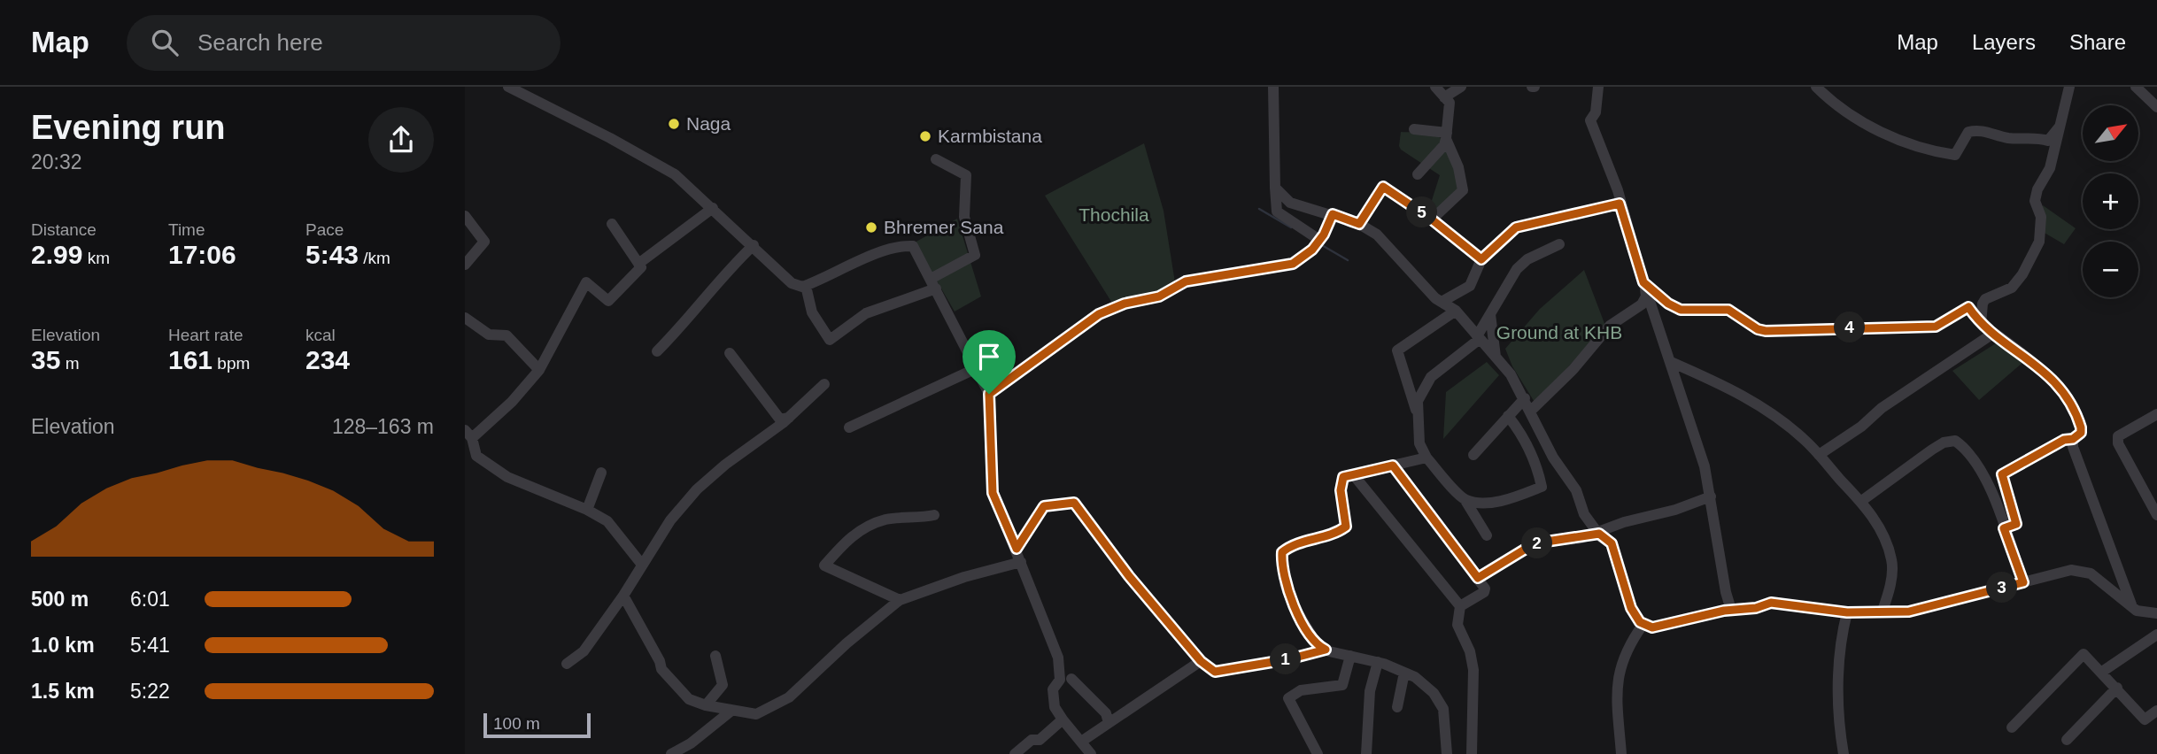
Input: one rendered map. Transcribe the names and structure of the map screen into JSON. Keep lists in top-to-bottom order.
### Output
{
  "parks": ["Thochila", "Ground at KHB"],
  "places": ["Naga", "Karmbistana", "Bhremer Sana"],
  "scale_bar": "100 m",
  "north": "top right",
  "page": {
    "header": "Map",
    "search": "Search here",
    "nav": ["Map", "Layers", "Share"],
    "heading": ["Evening run", "20:32"],
    "map_buttons": ["+", "−"],
    "stats": [
      ["Distance", "2.99 km"],
      ["Time", "17:06"],
      ["Pace", "5:43 /km"],
      ["Elevation", "35 m"],
      ["Heart rate", "161 bpm"],
      ["kcal", "234"]
    ],
    "pins": [
      "5",
      "4",
      "2",
      "3",
      "1"
    ],
    "chart": ["Elevation", "128–163 m"],
    "list": [
      {
        "name": "500 m",
        "note": "6:01"
      },
      {
        "name": "1.0 km",
        "note": "5:41"
      },
      {
        "name": "1.5 km",
        "note": "5:22"
      }
    ],
    "scale": "100 m"
  }
}
